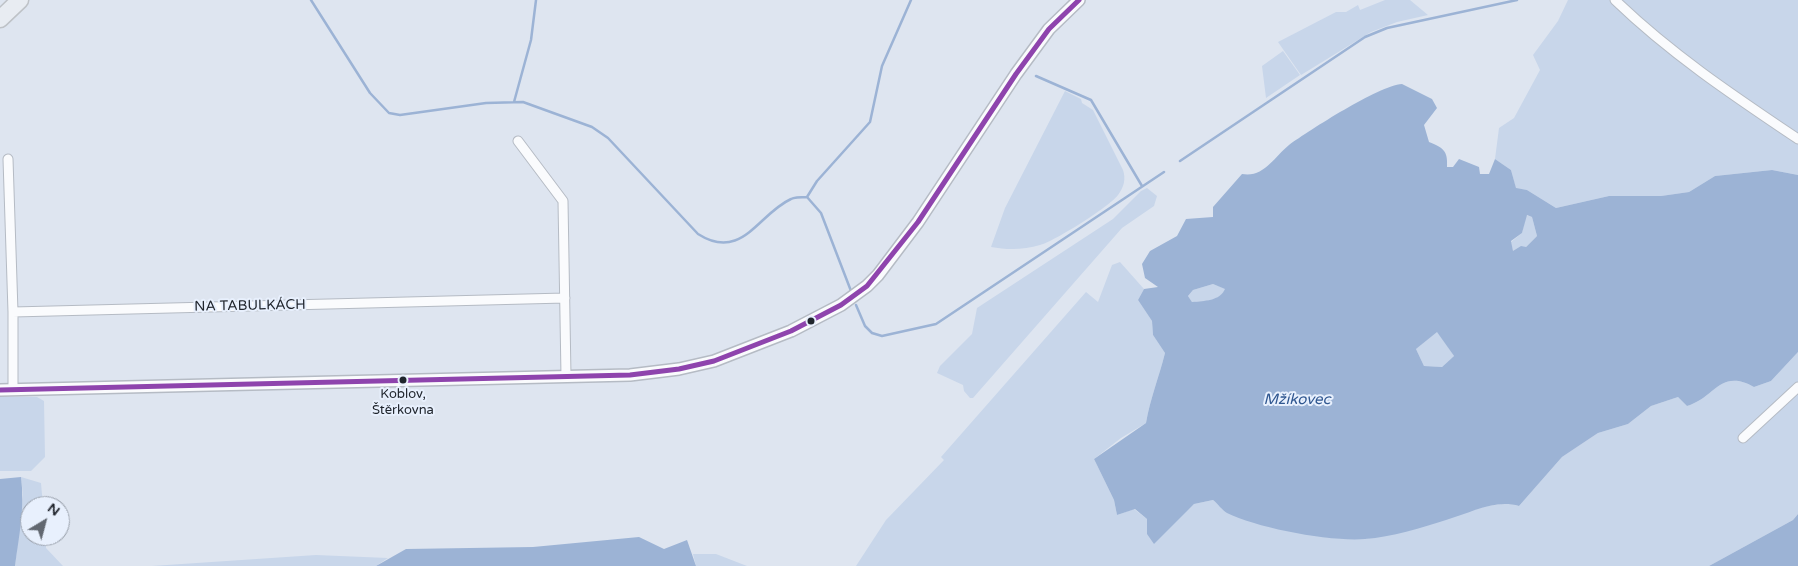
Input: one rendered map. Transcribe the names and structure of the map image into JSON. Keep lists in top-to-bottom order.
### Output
{
  "streets": {
    "street": ["NA TABULKÁCH"]
  },
  "water": ["Mžíkovec"],
  "places": ["Koblov, Štěrkovna"],
  "north": "top right"
}
